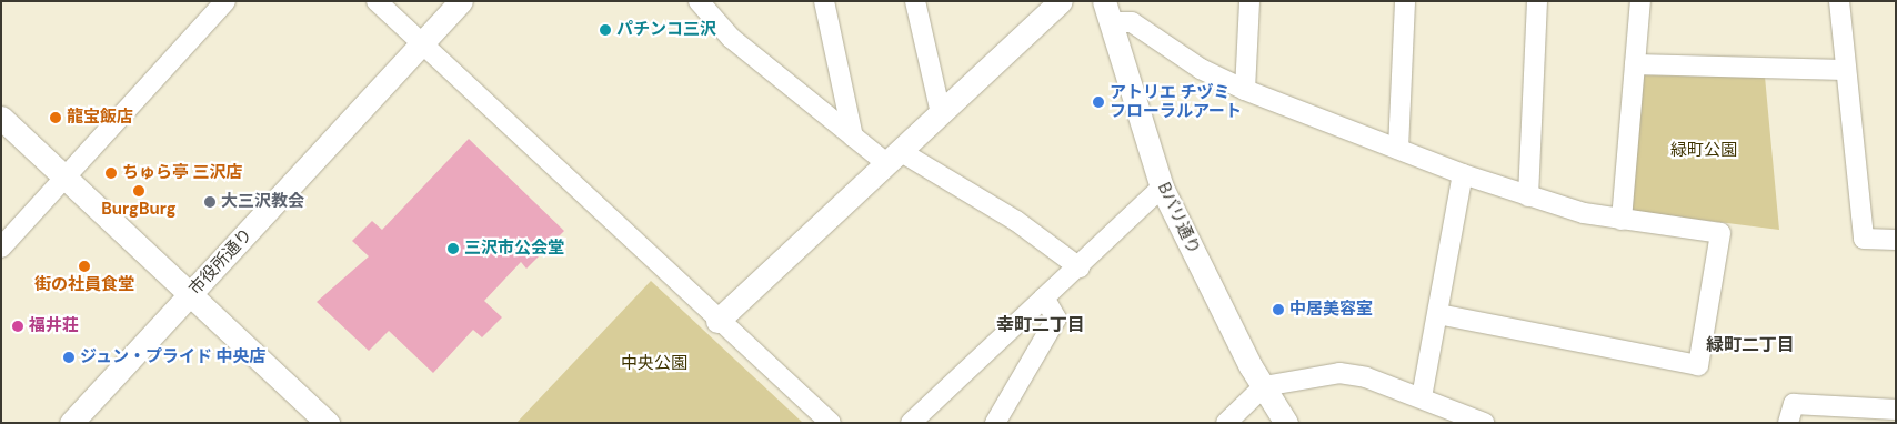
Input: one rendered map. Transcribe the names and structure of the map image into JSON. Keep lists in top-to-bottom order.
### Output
{
  "streets": {
    "street": ["Bバリ通り", "市役所通り"]
  },
  "districts": ["幸町二丁目", "緑町二丁目"],
  "parks": ["緑町公園", "中央公園"],
  "places": [
    "パチンコ三沢",
    "アトリエ チヅミ フローラルアート",
    "龍宝飯店",
    "ちゅら亭 三沢店",
    "BurgBurg",
    "大三沢教会",
    "三沢市公会堂",
    "街の社員食堂",
    "中居美容室",
    "福井荘",
    "ジュン・プライド 中央店"
  ]
}
